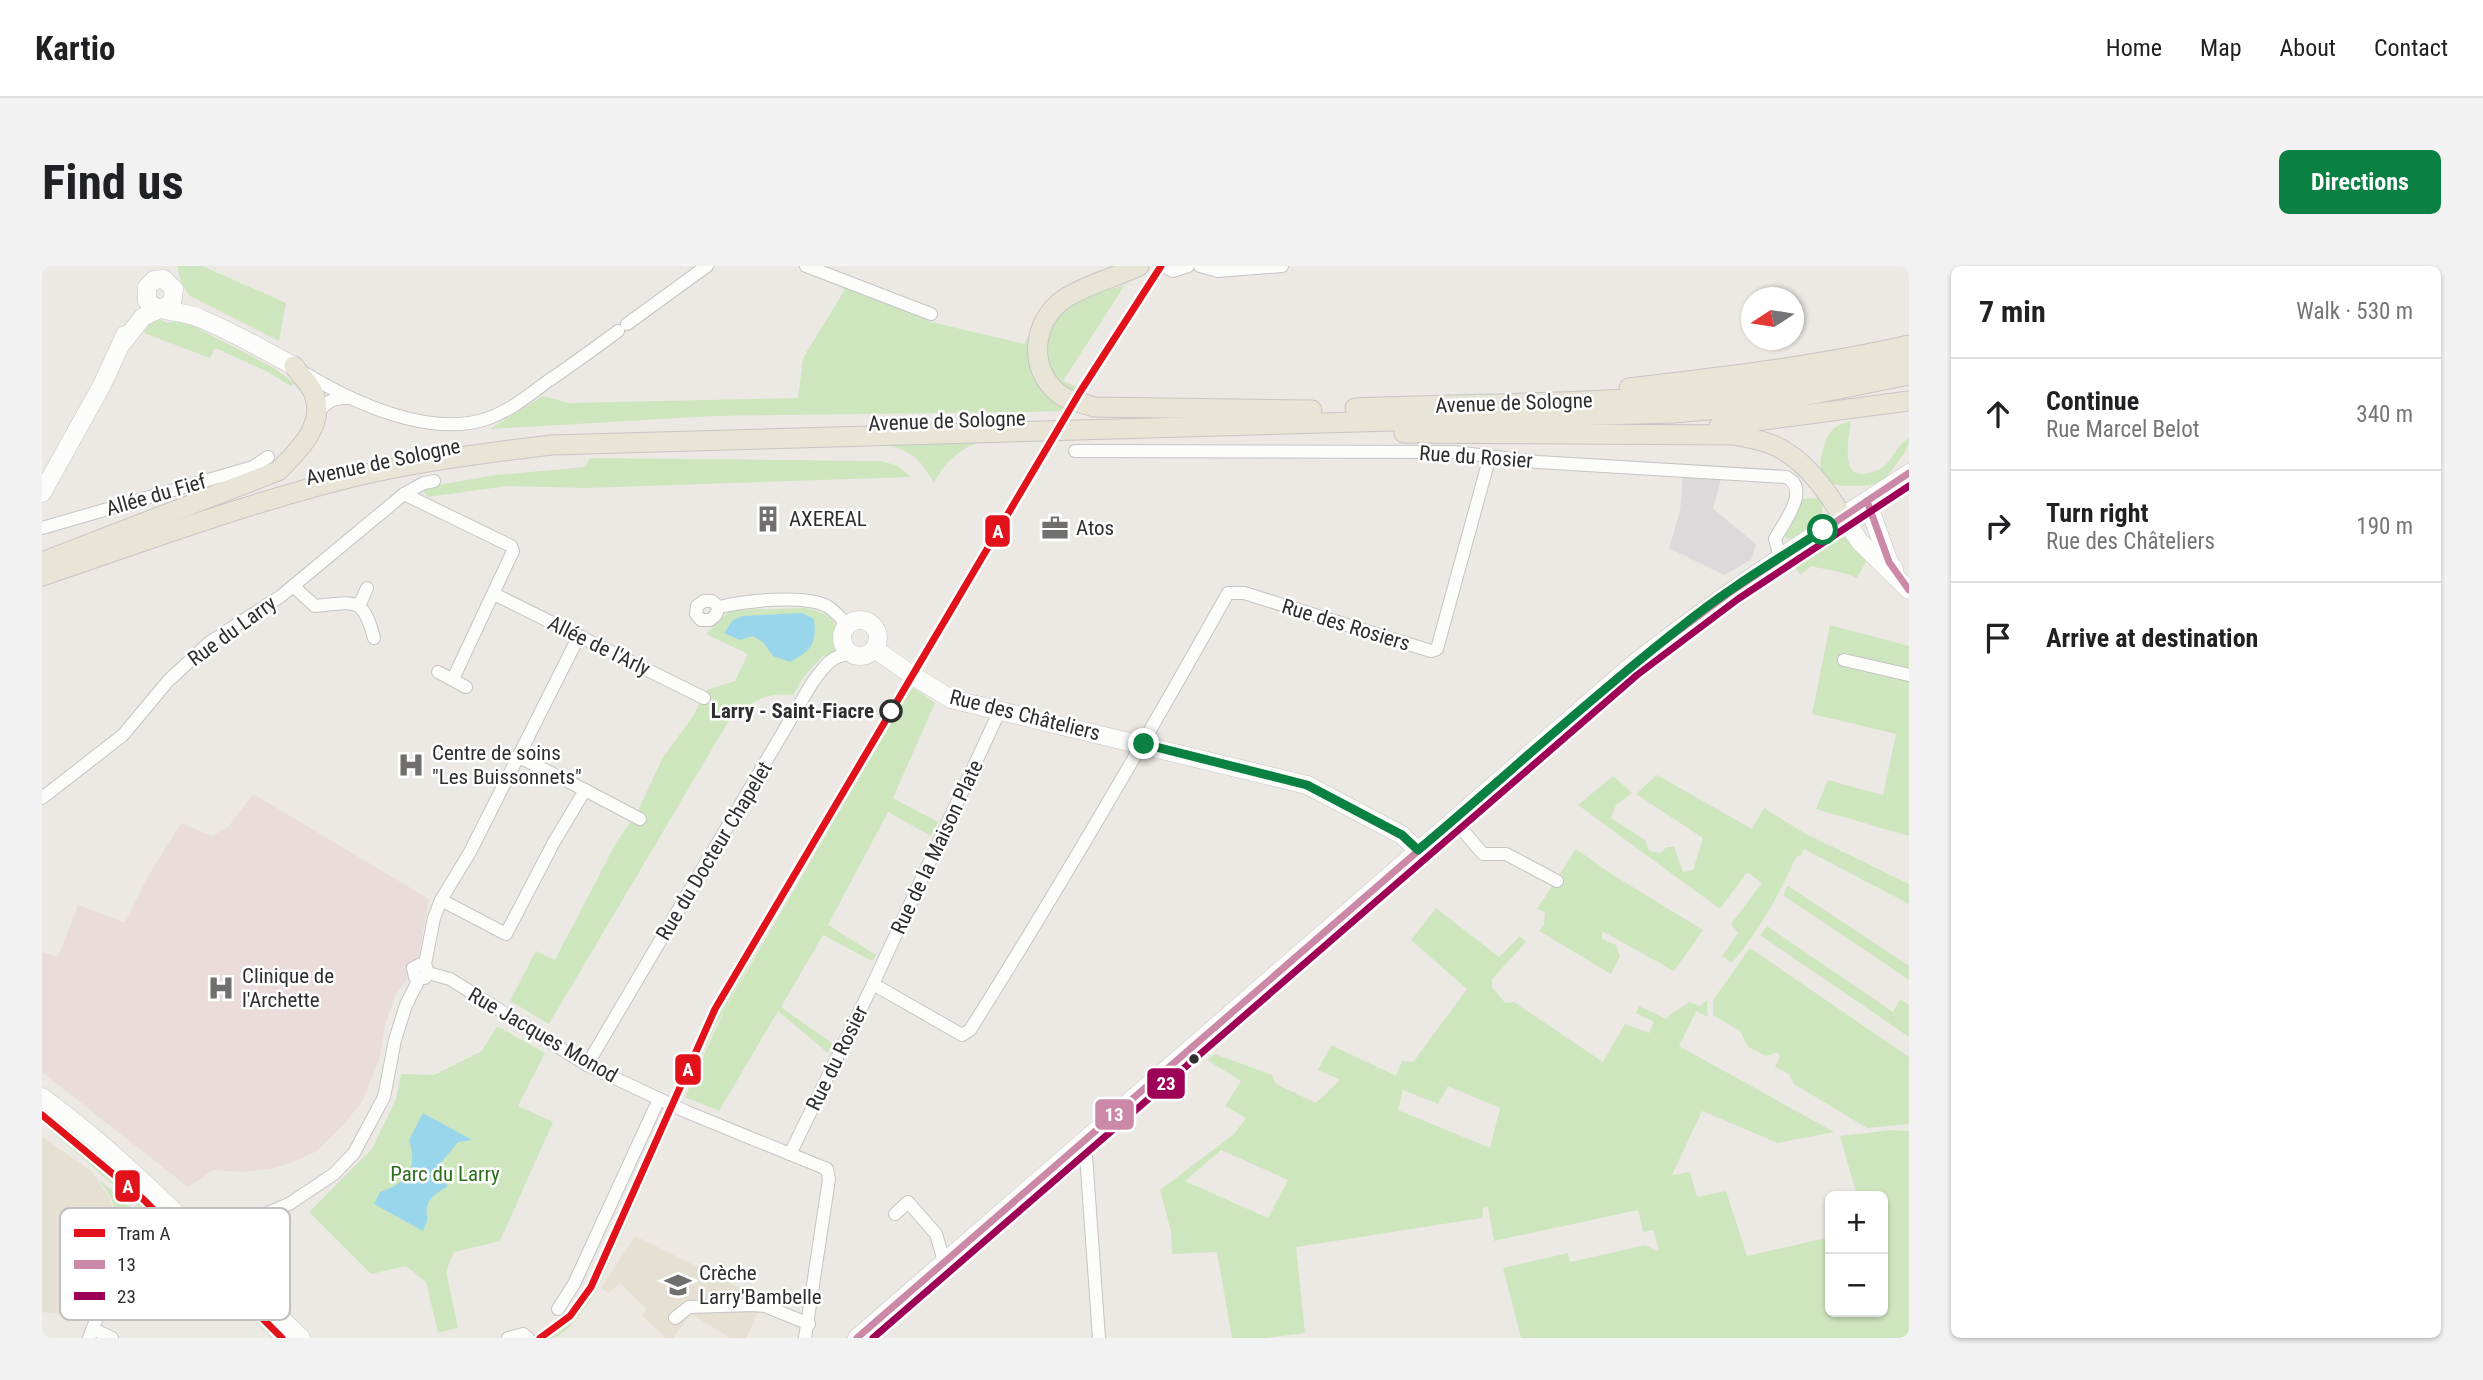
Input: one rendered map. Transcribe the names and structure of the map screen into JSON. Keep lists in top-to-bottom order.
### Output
{
  "streets": {
    "main road": ["Avenue de Sologne", "Rue des Châteliers"],
    "street": [
      "Rue du Rosier",
      "Allée du Fief",
      "Rue des Rosiers",
      "Rue du Larry",
      "Allée de l'Arly",
      "Rue de la Maison Plate",
      "Rue du Docteur Chapelet",
      "Rue Jacques Monod"
    ]
  },
  "crossings": [
    ["Rue du Rosier", "Rue des Rosiers"],
    ["Rue du Rosier", "Rue des Châteliers"],
    ["Rue du Rosier", "Rue de la Maison Plate"],
    ["Rue du Rosier", "Rue Jacques Monod"],
    ["Rue des Rosiers", "Rue des Châteliers"],
    ["Rue des Châteliers", "Rue de la Maison Plate"],
    ["Rue des Châteliers", "Rue du Docteur Chapelet"],
    ["Rue du Docteur Chapelet", "Rue Jacques Monod"]
  ],
  "parks": ["Parc du Larry"],
  "places": {
    "building": ["AXEREAL"],
    "office": ["Atos"],
    "other": ["Larry - Saint-Fiacre"],
    "hospital": ["Centre de soins \"Les Buissonnets\"", "Clinique de l'Archette"],
    "school or university": ["Crèche Larry'Bambelle"]
  },
  "lines": ["tram line A", "transit line 13", "transit line 23"],
  "legend": ["Tram A", "13", "23"],
  "north": "left",
  "page": {
    "header": "Kartio",
    "nav": [
      "Home",
      "Map",
      "About",
      "Contact"
    ],
    "buttons": "Directions",
    "title": "Find us",
    "heading": ["7 min", "Walk · 530 m"],
    "list": [
      ["Continue", "Rue Marcel Belot", "340 m"],
      ["Turn right", "Rue des Châteliers", "190 m"],
      "Arrive at destination"
    ],
    "map_buttons": ["+", "−"]
  }
}
